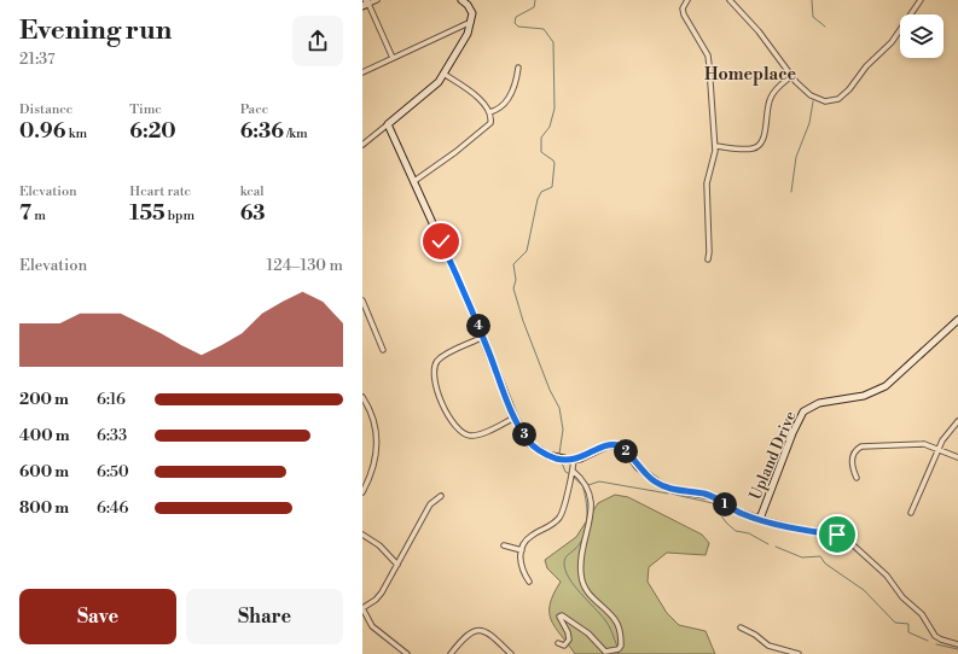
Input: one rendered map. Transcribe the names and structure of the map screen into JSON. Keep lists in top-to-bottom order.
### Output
{
  "streets": {
    "street": ["Upland Drive"]
  },
  "districts": ["Homeplace"],
  "page": {
    "heading": ["Evening run", "21:37"],
    "stats": [
      ["Distance", "0.96 km"],
      ["Time", "6:20"],
      ["Pace", "6:36 /km"],
      ["Elevation", "7 m"],
      ["Heart rate", "155 bpm"],
      ["kcal", "63"]
    ],
    "chart": ["Elevation", "124–130 m"],
    "pins": [
      "4",
      "3",
      "2",
      "1"
    ],
    "list": [
      {
        "name": "200 m",
        "note": "6:16"
      },
      {
        "name": "400 m",
        "note": "6:33"
      },
      {
        "name": "600 m",
        "note": "6:50"
      },
      {
        "name": "800 m",
        "note": "6:46"
      }
    ],
    "buttons": ["Save", "Share"]
  }
}
